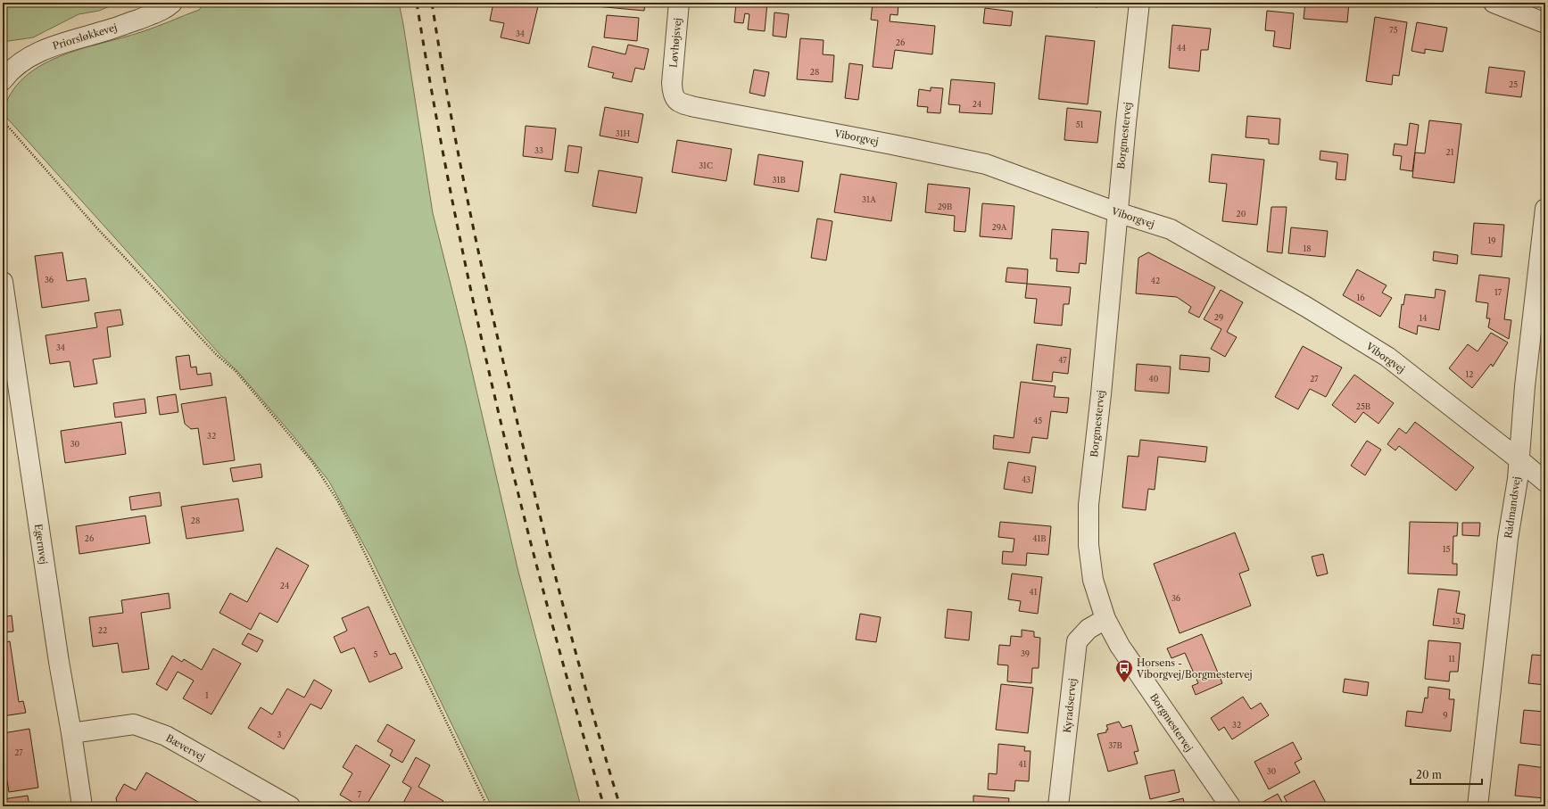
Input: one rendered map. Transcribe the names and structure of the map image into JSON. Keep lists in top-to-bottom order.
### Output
{
  "streets": {
    "street": [
      "Priorsløkkevej",
      "Løvhøjsvej",
      "Borgmestervej",
      "Viborgvej",
      "Rådmandsvej",
      "Egernvej",
      "Kyradservej",
      "Bævervej"
    ]
  },
  "crossings": [
    ["Løvhøjsvej", "Viborgvej"],
    ["Borgmestervej", "Viborgvej"],
    ["Borgmestervej", "Kyradservej"],
    ["Viborgvej", "Rådmandsvej"],
    ["Egernvej", "Bævervej"]
  ],
  "places": {
    "bus stop": ["Horsens - Viborgvej/Borgmestervej"]
  },
  "house_numbers": [
    "75",
    "34",
    "26",
    "44",
    "28",
    "25",
    "24",
    "51",
    "31H",
    "33",
    "21",
    "31C",
    "31B",
    "31A",
    "29B",
    "20",
    "29A",
    "19",
    "18",
    "36",
    "42",
    "17",
    "16",
    "29",
    "14",
    "34",
    "47",
    "12",
    "40",
    "27",
    "25B",
    "45",
    "32",
    "30",
    "43",
    "28",
    "26",
    "41B",
    "15",
    "24",
    "41",
    "36",
    "13",
    "22",
    "39",
    "5",
    "11",
    "1",
    "9",
    "32",
    "3",
    "37B",
    "27",
    "41",
    "30",
    "7"
  ],
  "scale_bar": "20 m"
}
